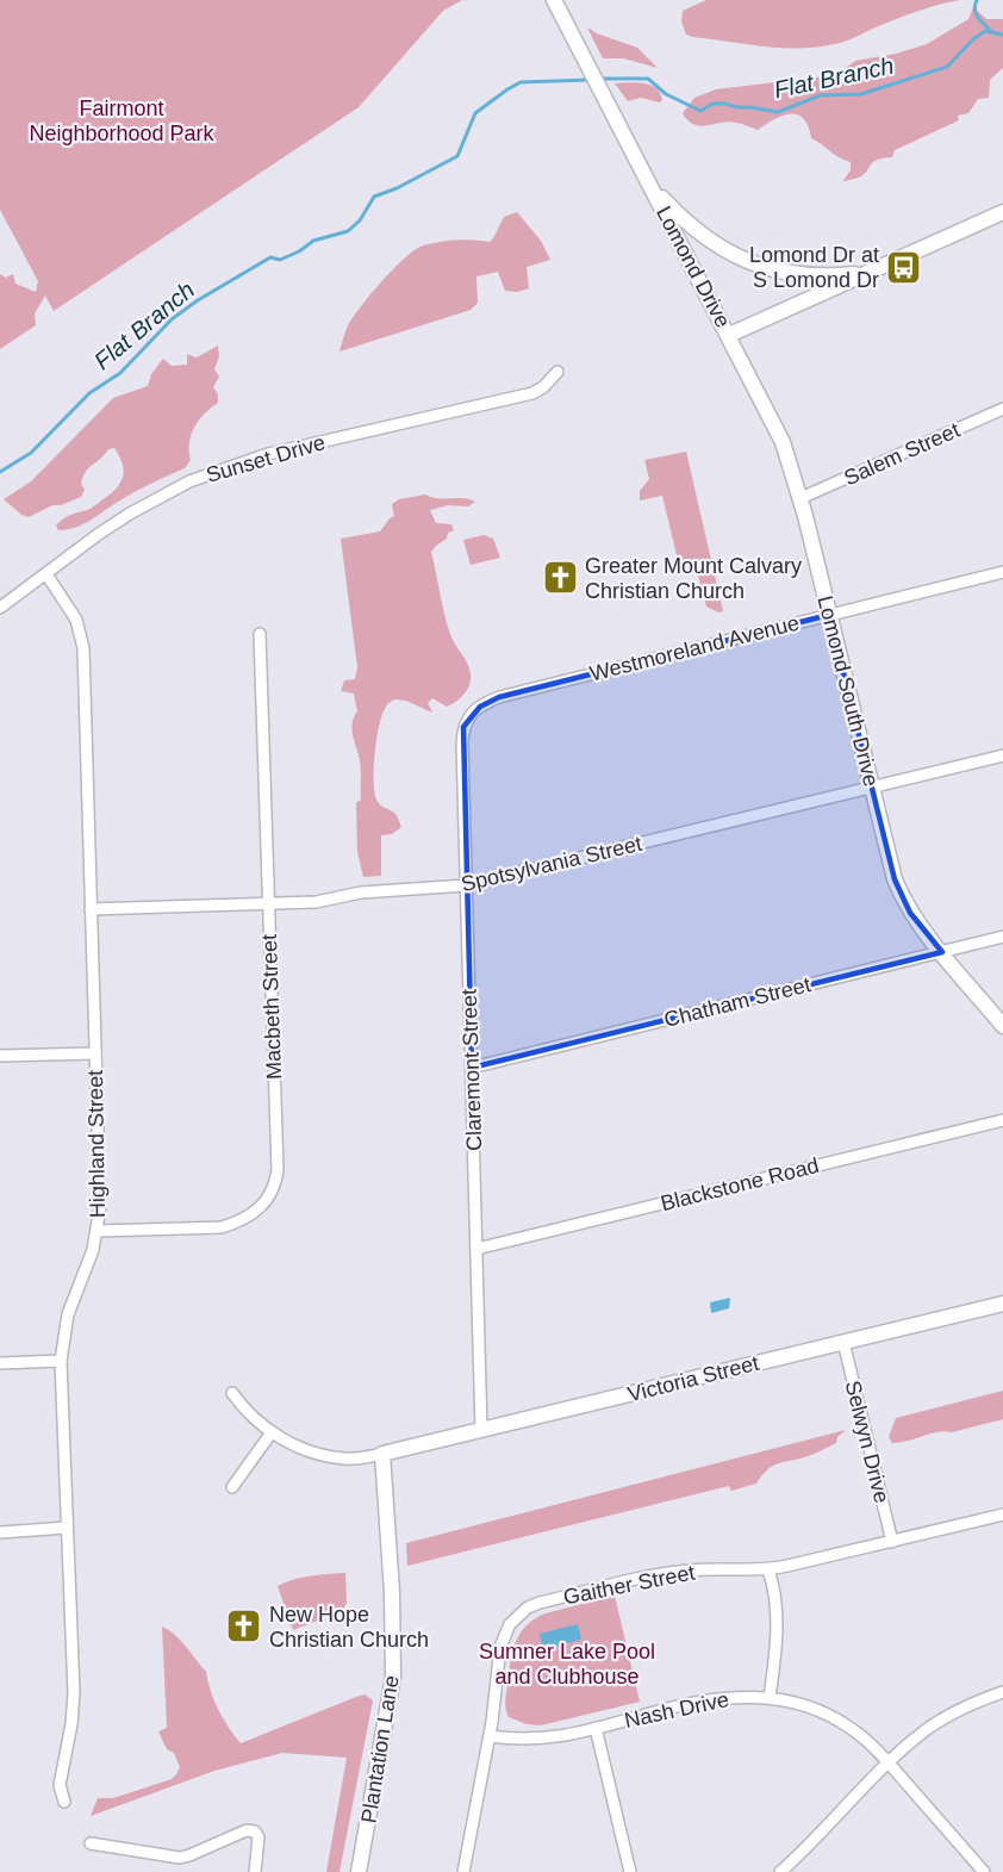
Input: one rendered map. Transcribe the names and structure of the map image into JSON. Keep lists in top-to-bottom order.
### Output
{
  "streets": {
    "main road": [
      "Lomond Drive",
      "Lomond South Drive",
      "Victoria Street",
      "Plantation Lane"
    ],
    "street": [
      "Salem Street",
      "Sunset Drive",
      "Westmoreland Avenue",
      "Spotsylvania Street",
      "Chatham Street",
      "Macbeth Street",
      "Claremont Street",
      "Highland Street",
      "Blackstone Road",
      "Selwyn Drive",
      "Gaither Street",
      "Nash Drive"
    ]
  },
  "crossings": [
    ["Lomond Drive", "Lomond South Drive"],
    ["Salem Street", "Lomond South Drive"],
    ["Sunset Drive", "Highland Street"],
    ["Westmoreland Avenue", "Lomond South Drive"],
    ["Westmoreland Avenue", "Claremont Street"],
    ["Lomond South Drive", "Spotsylvania Street"],
    ["Lomond South Drive", "Chatham Street"],
    ["Spotsylvania Street", "Macbeth Street"],
    ["Spotsylvania Street", "Claremont Street"],
    ["Spotsylvania Street", "Highland Street"],
    ["Chatham Street", "Claremont Street"],
    ["Macbeth Street", "Highland Street"],
    ["Claremont Street", "Blackstone Road"],
    ["Claremont Street", "Victoria Street"],
    ["Victoria Street", "Selwyn Drive"],
    ["Victoria Street", "Plantation Lane"],
    ["Selwyn Drive", "Gaither Street"],
    ["Gaither Street", "Nash Drive"]
  ],
  "water": ["Flat Branch"],
  "parks": ["Fairmont Neighborhood Park", "Sumner Lake Pool and Clubhouse"],
  "places": {
    "bus stop": ["Lomond Dr at S Lomond Dr"],
    "church": ["Greater Mount Calvary Christian Church", "New Hope Christian Church"]
  }
}
